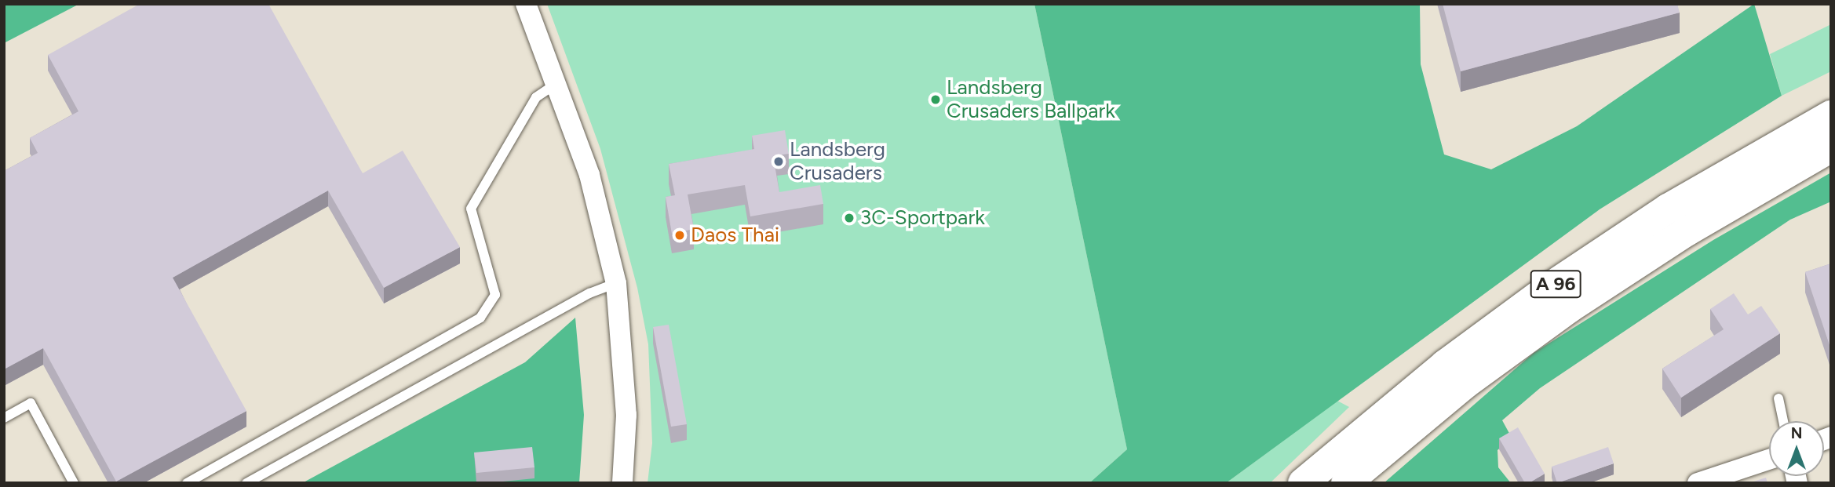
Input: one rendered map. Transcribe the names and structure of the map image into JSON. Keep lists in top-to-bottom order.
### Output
{
  "streets": {
    "highway": ["A 96"]
  },
  "places": [
    "Landsberg Crusaders Ballpark",
    "Landsberg Crusaders",
    "3C-Sportpark",
    "Daos Thai"
  ],
  "north": "top"
}
